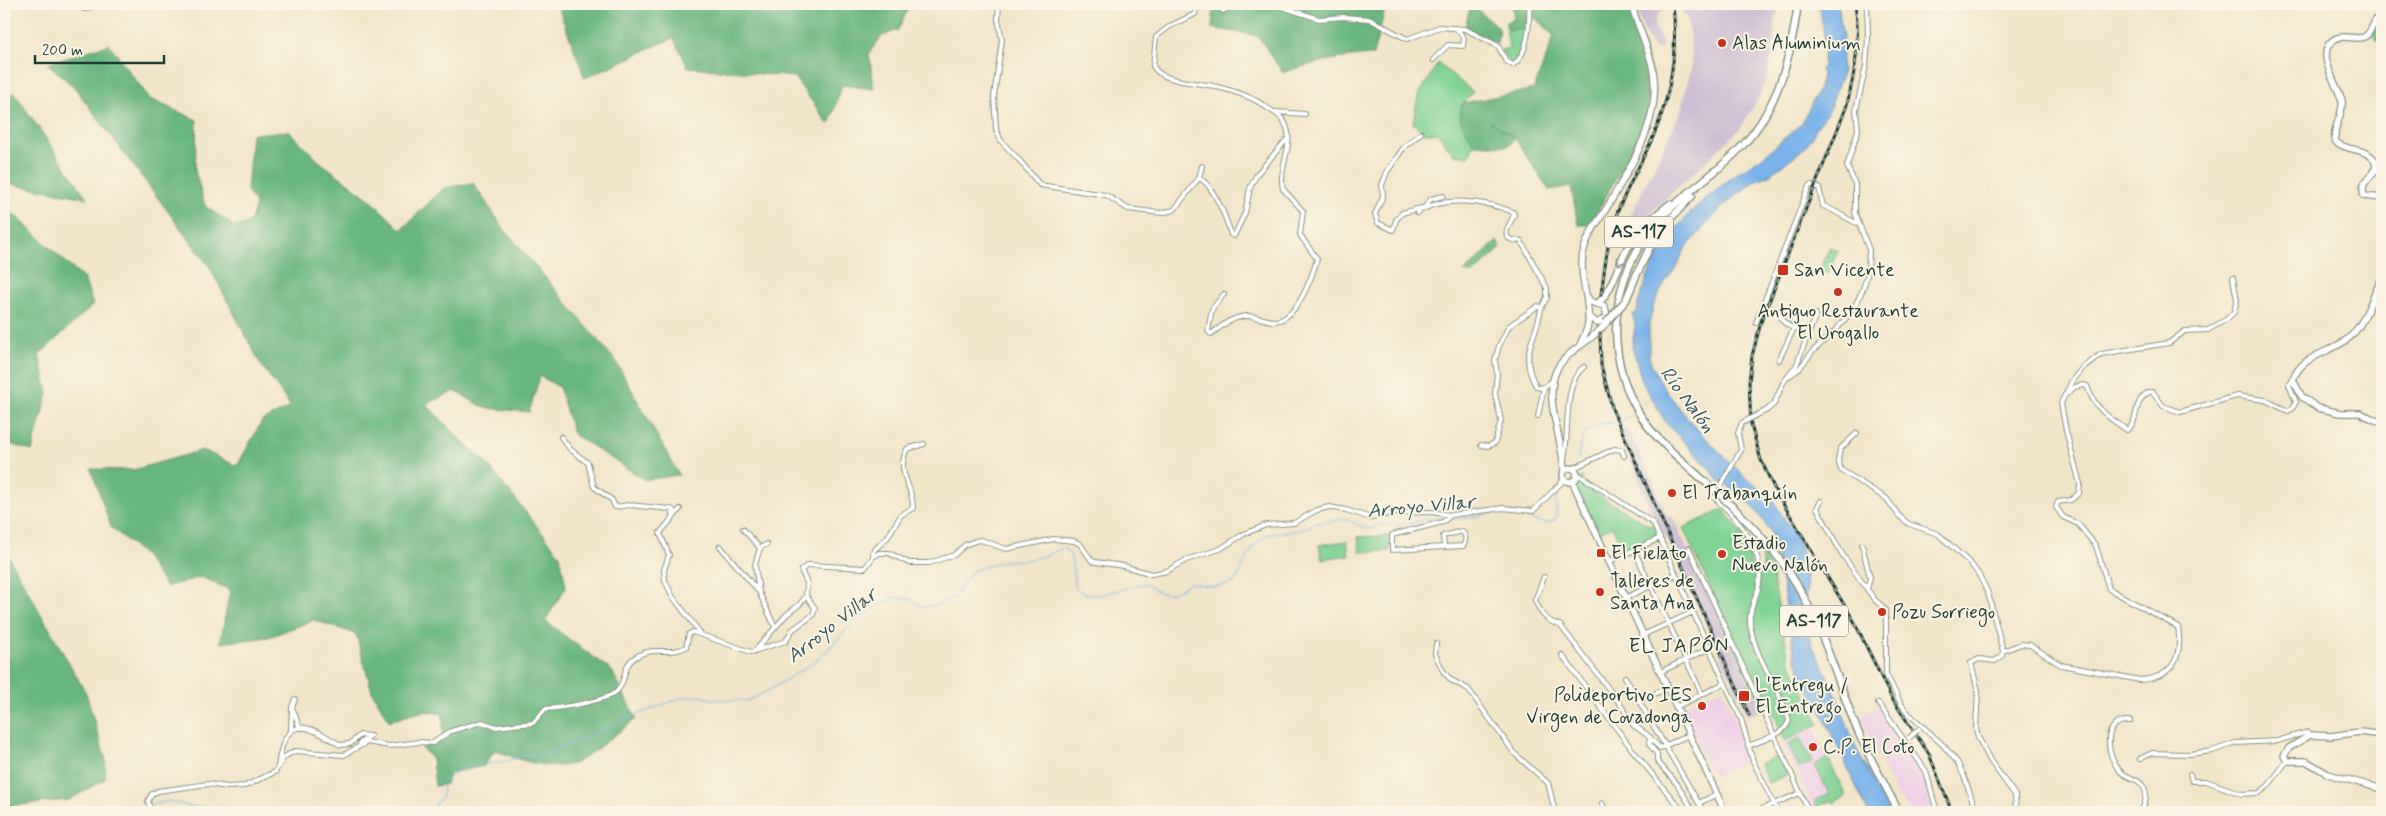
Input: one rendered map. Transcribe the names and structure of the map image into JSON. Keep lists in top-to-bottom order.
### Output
{
  "streets": {
    "main road": ["AS-117"]
  },
  "districts": ["EL JAPÓN"],
  "water": ["Río Nalón", "Arroyo Villar"],
  "places": {
    "other": [
      "Alas Aluminium",
      "Antiguo Restaurante El Urogallo",
      "El Trabanquín",
      "Estadio Nuevo Nalón",
      "Talleres de Santa Ana",
      "Pozu Sorriego",
      "Polideportivo IES Virgen de Covadonga",
      "C.P. El Coto"
    ],
    "transit": ["San Vicente", "El Fielato", "L'Entregu / El Entrego"]
  },
  "scale_bar": "200 m"
}
